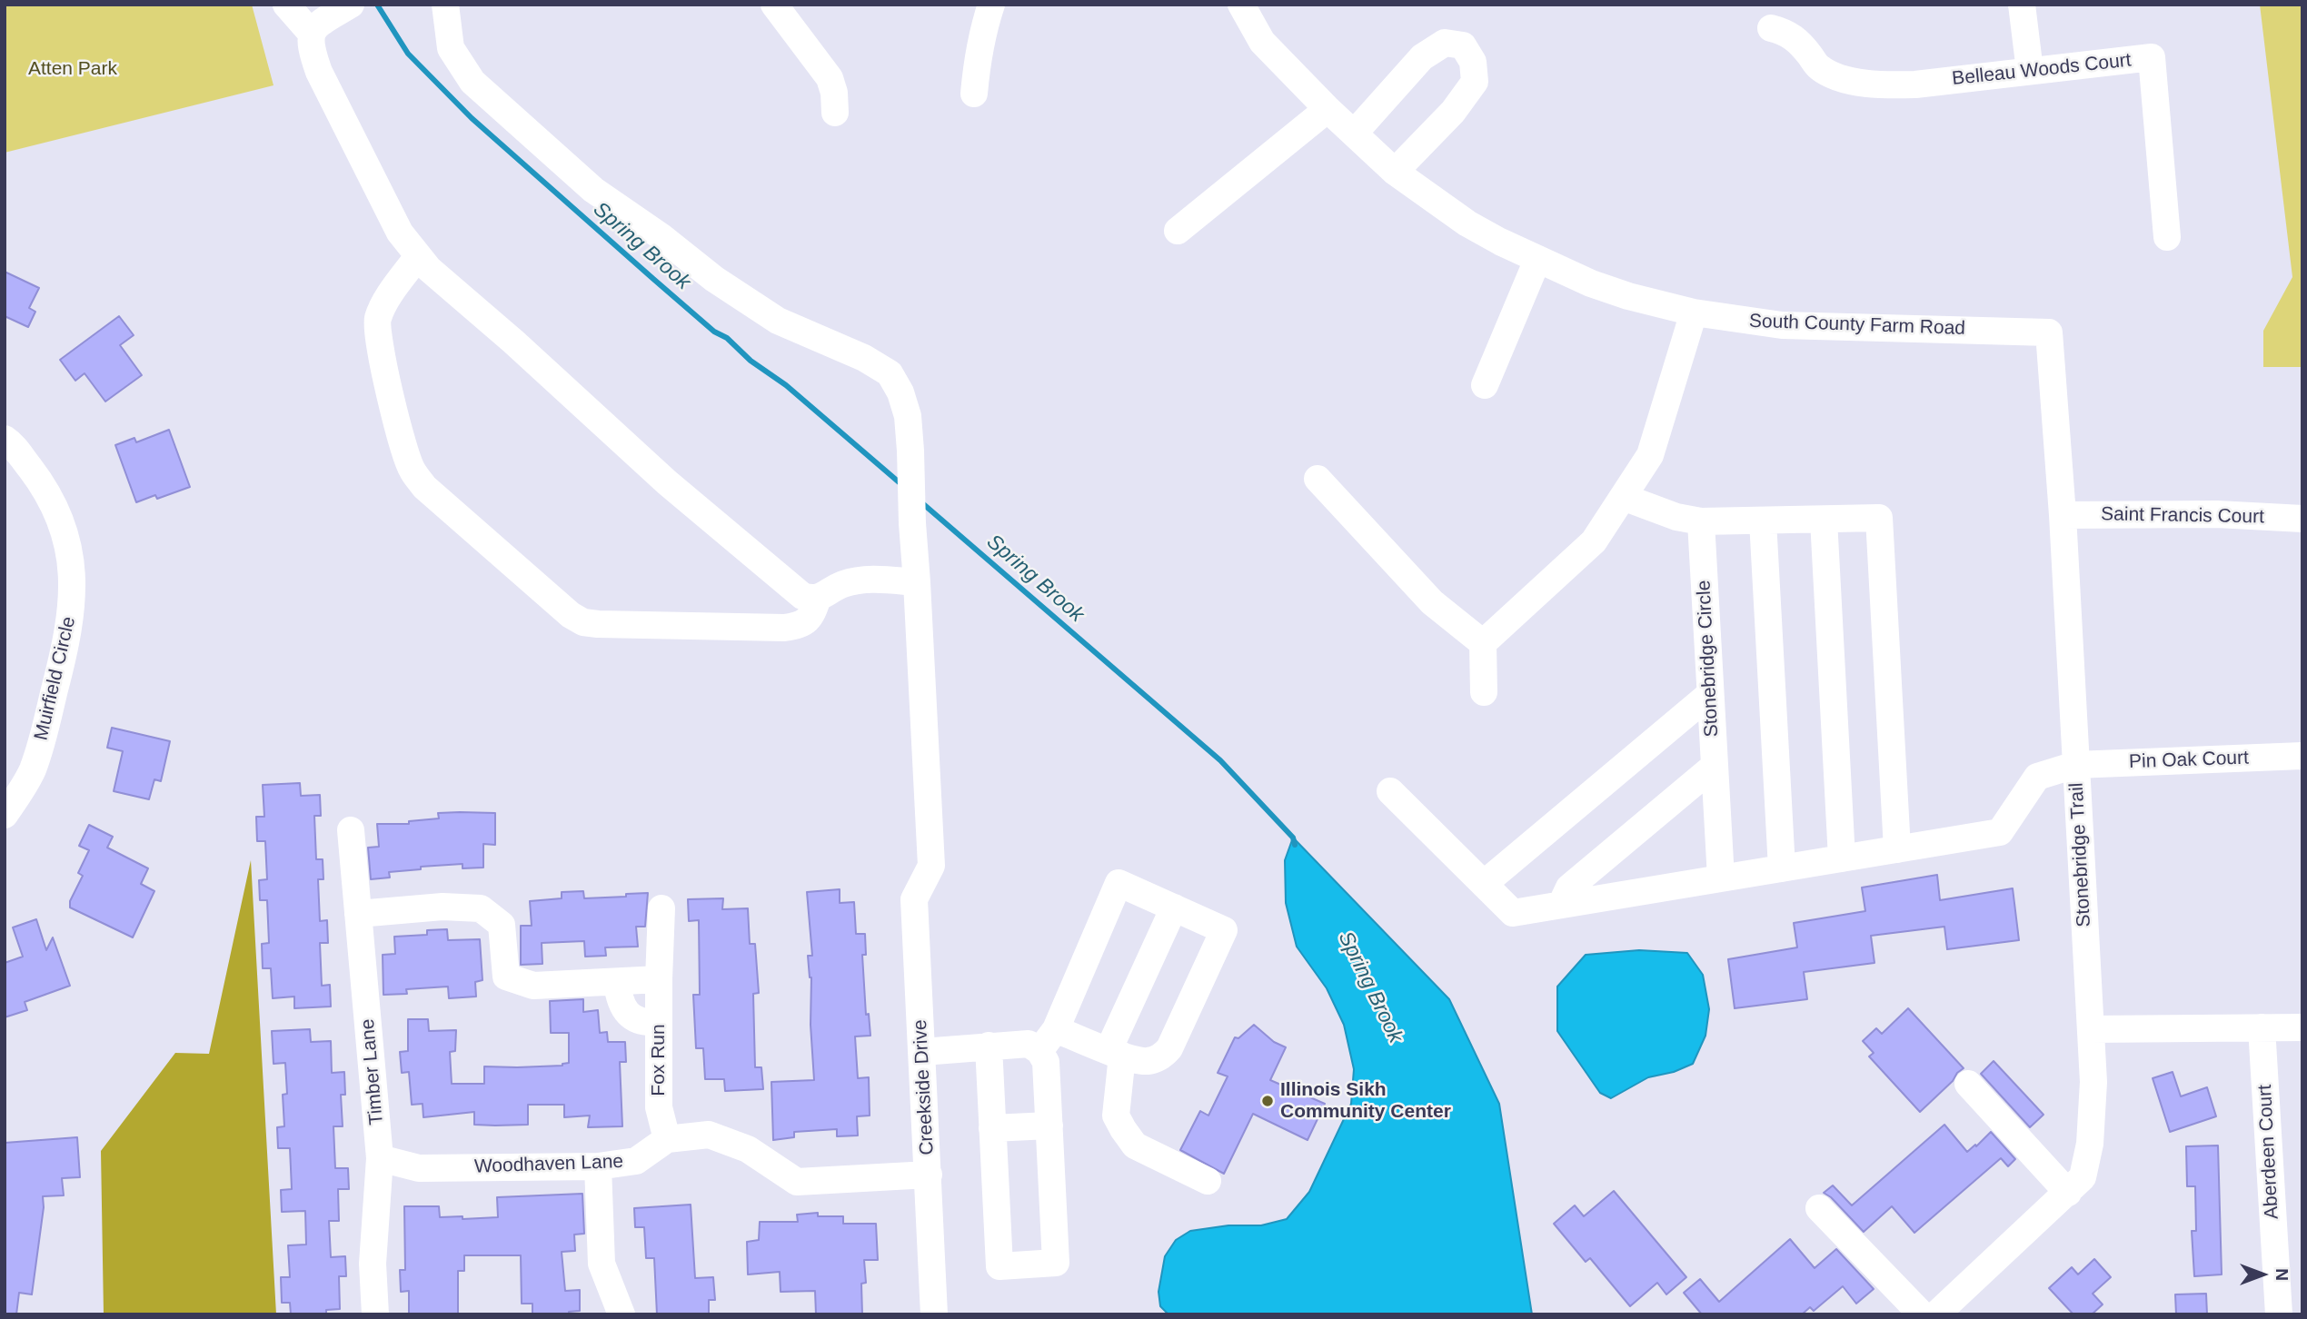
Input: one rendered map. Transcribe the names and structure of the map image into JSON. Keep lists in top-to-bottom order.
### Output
{
  "streets": {
    "street": [
      "Belleau Woods Court",
      "South County Farm Road",
      "Saint Francis Court",
      "Stonebridge Circle",
      "Muirfield Circle",
      "Pin Oak Court",
      "Stonebridge Trail",
      "Fox Run",
      "Timber Lane",
      "Creekside Drive",
      "Aberdeen Court",
      "Woodhaven Lane"
    ]
  },
  "crossings": [
    ["South County Farm Road", "Stonebridge Trail"],
    ["Saint Francis Court", "Stonebridge Trail"],
    ["Pin Oak Court", "Stonebridge Trail"],
    ["Fox Run", "Woodhaven Lane"],
    ["Timber Lane", "Woodhaven Lane"],
    ["Creekside Drive", "Woodhaven Lane"]
  ],
  "water": ["Spring Brook"],
  "parks": ["Atten Park"],
  "places": ["Illinois Sikh Community Center"],
  "north": "right"
}
